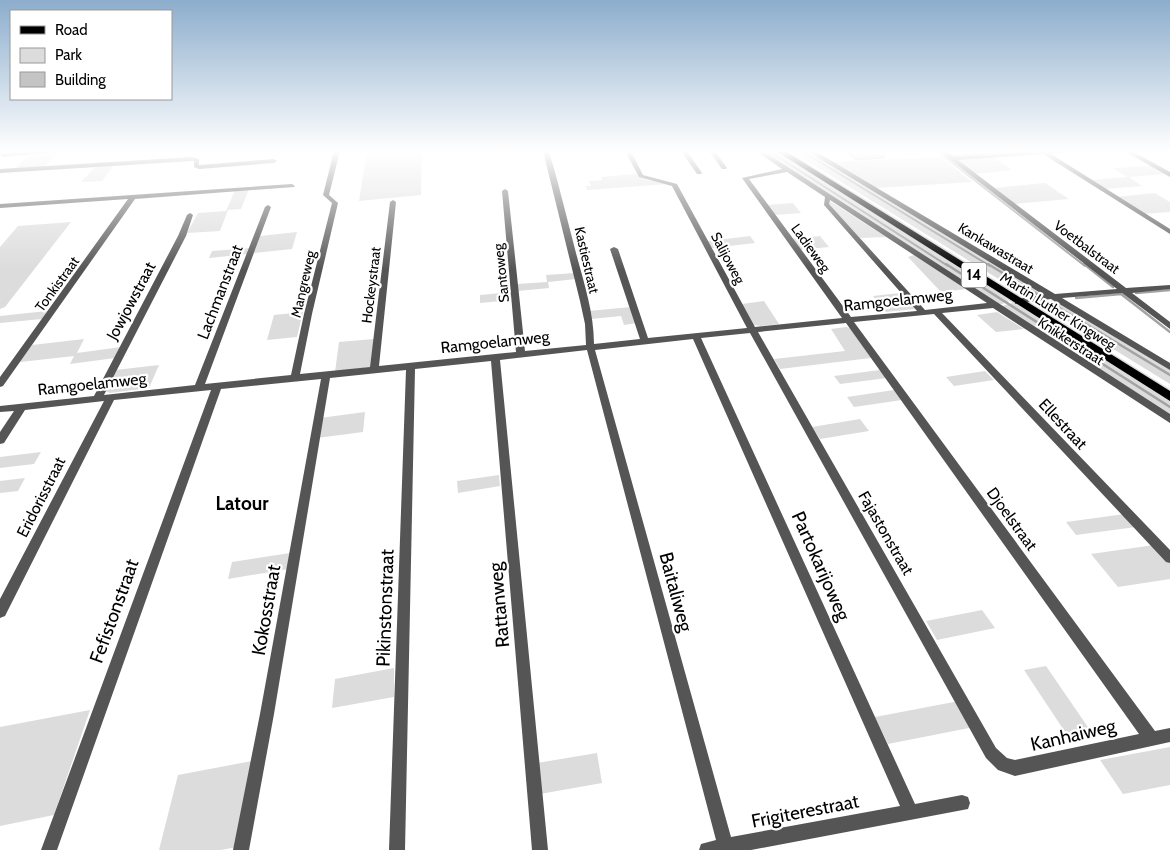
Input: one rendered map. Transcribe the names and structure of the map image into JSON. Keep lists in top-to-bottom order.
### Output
{
  "streets": {
    "main road": ["14", "Martin Luther Kingweg"],
    "street": [
      "Voetbalstraat",
      "Ladieweg",
      "Kankawastraat",
      "Salijoweg",
      "Kastiestraat",
      "Santoweg",
      "Tonkistraat",
      "Mangreweg",
      "Hockeystraat",
      "Lachmanstraat",
      "Ramgoelamweg",
      "Jowjowstraat",
      "Knikkerstraat",
      "Ellestraat",
      "Eridorisstraat",
      "Djoelstraat",
      "Fajastonstraat",
      "Partokarijoweg",
      "Baitaliweg",
      "Rattanweg",
      "Pikinstonstraat",
      "Kokosstraat",
      "Fefistonstraat",
      "Kanhaiweg",
      "Frigiterestraat"
    ]
  },
  "crossings": [
    ["Ladieweg", "Ramgoelamweg"],
    ["Ladieweg", "Djoelstraat"],
    ["Salijoweg", "Ramgoelamweg"],
    ["Salijoweg", "Fajastonstraat"],
    ["Kastiestraat", "Ramgoelamweg"],
    ["Kastiestraat", "Baitaliweg"],
    ["Santoweg", "Ramgoelamweg"],
    ["Mangreweg", "Ramgoelamweg"],
    ["Hockeystraat", "Ramgoelamweg"],
    ["Lachmanstraat", "Ramgoelamweg"],
    ["Ramgoelamweg", "Jowjowstraat"],
    ["Ramgoelamweg", "Knikkerstraat"],
    ["Ramgoelamweg", "Ellestraat"],
    ["Ramgoelamweg", "Eridorisstraat"],
    ["Ramgoelamweg", "Djoelstraat"],
    ["Ramgoelamweg", "Fajastonstraat"],
    ["Ramgoelamweg", "Partokarijoweg"],
    ["Ramgoelamweg", "Baitaliweg"],
    ["Ramgoelamweg", "Rattanweg"],
    ["Ramgoelamweg", "Pikinstonstraat"],
    ["Ramgoelamweg", "Kokosstraat"],
    ["Ramgoelamweg", "Fefistonstraat"],
    ["Djoelstraat", "Kanhaiweg"],
    ["Fajastonstraat", "Kanhaiweg"],
    ["Partokarijoweg", "Frigiterestraat"],
    ["Baitaliweg", "Frigiterestraat"]
  ],
  "districts": ["Latour"],
  "legend": ["Road", "Park", "Building"]
}
